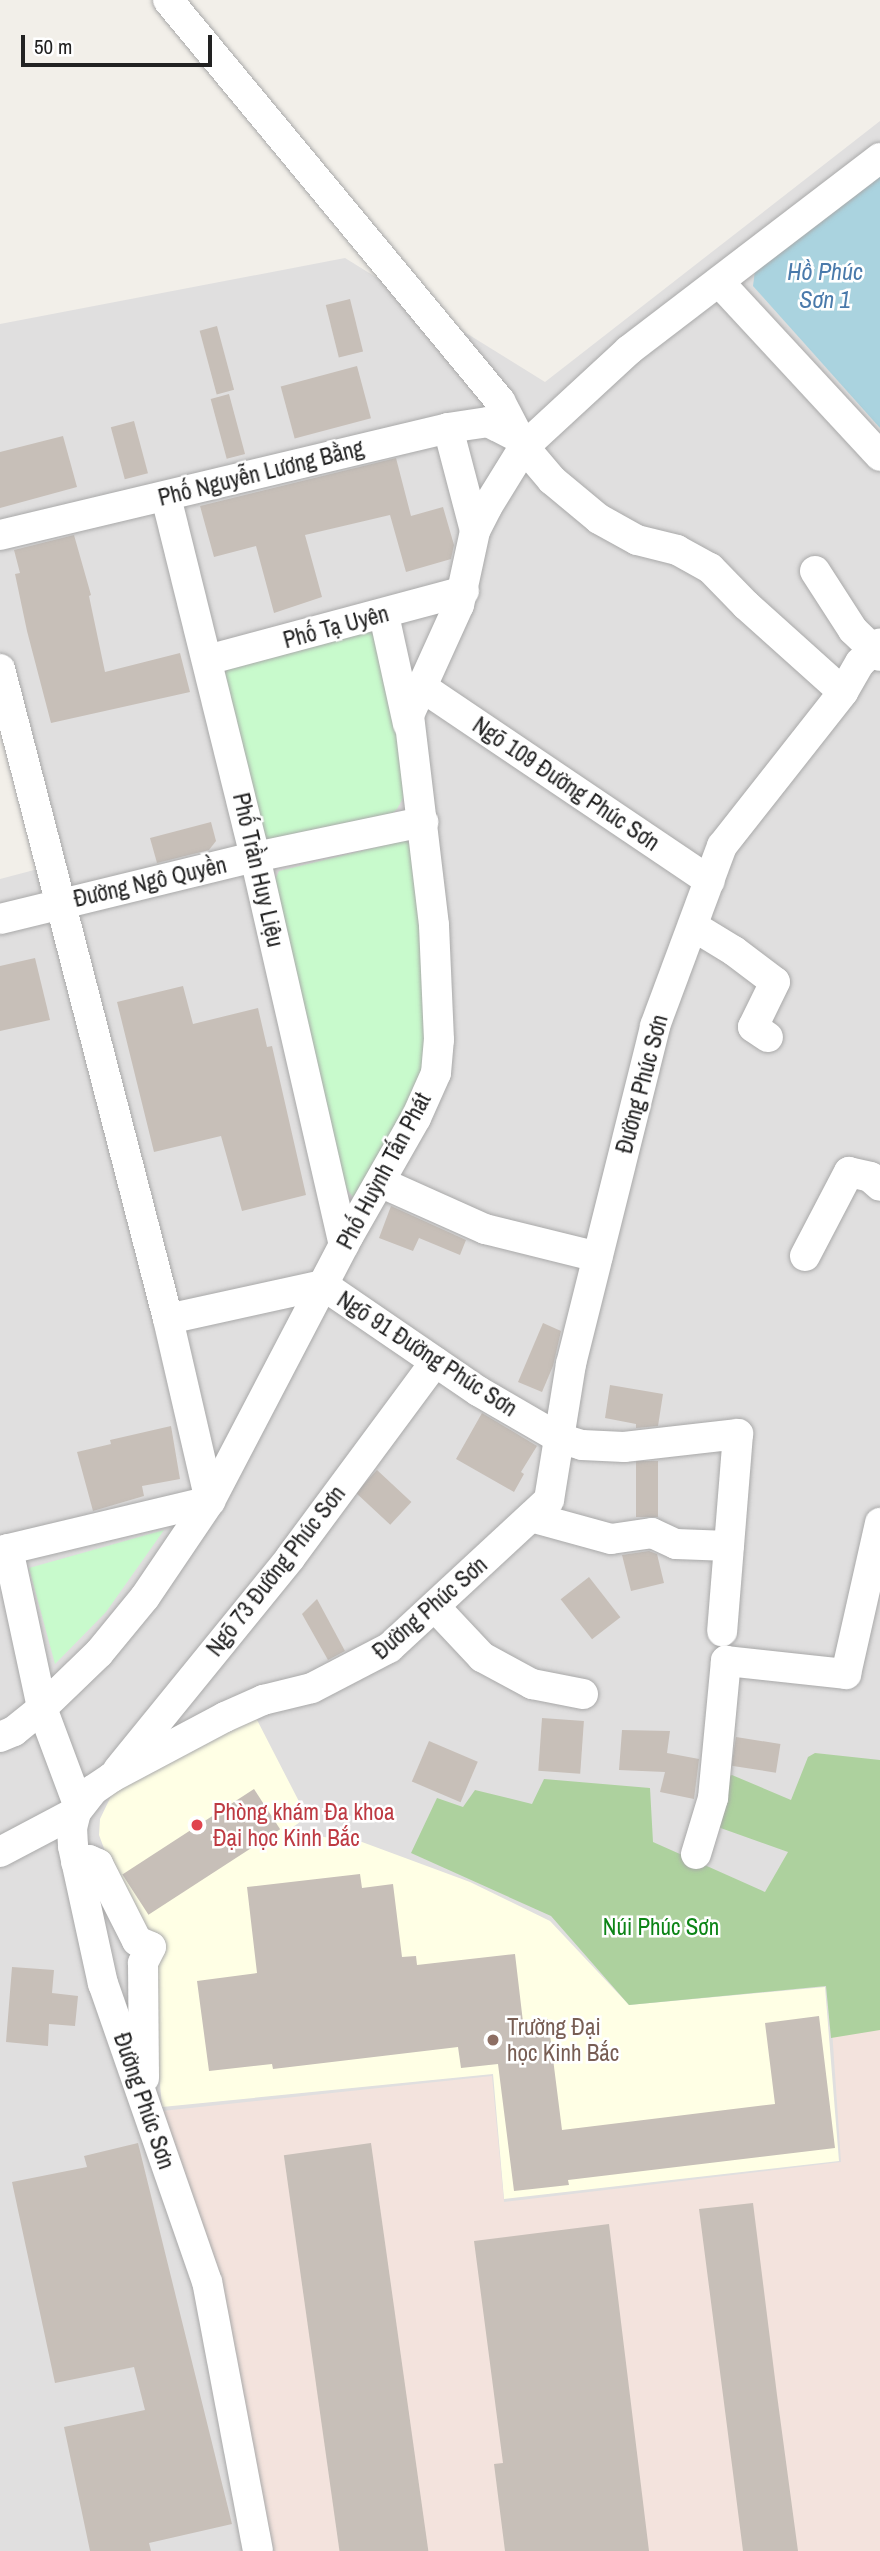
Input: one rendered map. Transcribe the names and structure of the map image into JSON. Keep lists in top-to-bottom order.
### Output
{
  "streets": {
    "street": [
      "Phố Nguyễn Lương Bằng",
      "Phố Tạ Uyên",
      "Ngõ 109 Đường Phúc Sơn",
      "Phố Trần Huy Liệu",
      "Đường Ngô Quyền",
      "Đường Phúc Sơn",
      "Phố Huỳnh Tấn Phát",
      "Ngõ 91 Đường Phúc Sơn",
      "Ngõ 73 Đường Phúc Sơn"
    ]
  },
  "crossings": [
    ["Phố Nguyễn Lương Bằng", "Phố Trần Huy Liệu"],
    ["Phố Nguyễn Lương Bằng", "Phố Huỳnh Tấn Phát"],
    ["Phố Tạ Uyên", "Phố Trần Huy Liệu"],
    ["Phố Tạ Uyên", "Phố Huỳnh Tấn Phát"],
    ["Ngõ 109 Đường Phúc Sơn", "Đường Phúc Sơn"],
    ["Ngõ 109 Đường Phúc Sơn", "Phố Huỳnh Tấn Phát"],
    ["Phố Trần Huy Liệu", "Đường Ngô Quyền"],
    ["Phố Trần Huy Liệu", "Phố Huỳnh Tấn Phát"],
    ["Đường Ngô Quyền", "Phố Huỳnh Tấn Phát"],
    ["Đường Phúc Sơn", "Ngõ 91 Đường Phúc Sơn"],
    ["Đường Phúc Sơn", "Ngõ 73 Đường Phúc Sơn"],
    ["Phố Huỳnh Tấn Phát", "Ngõ 91 Đường Phúc Sơn"],
    ["Ngõ 91 Đường Phúc Sơn", "Ngõ 73 Đường Phúc Sơn"]
  ],
  "water": ["Hồ Phúc Sơn 1"],
  "parks": ["Núi Phúc Sơn"],
  "places": ["Phòng khám Đa khoa Đại học Kinh Bắc", "Trường Đại học Kinh Bắc"],
  "scale_bar": "50 m"
}
